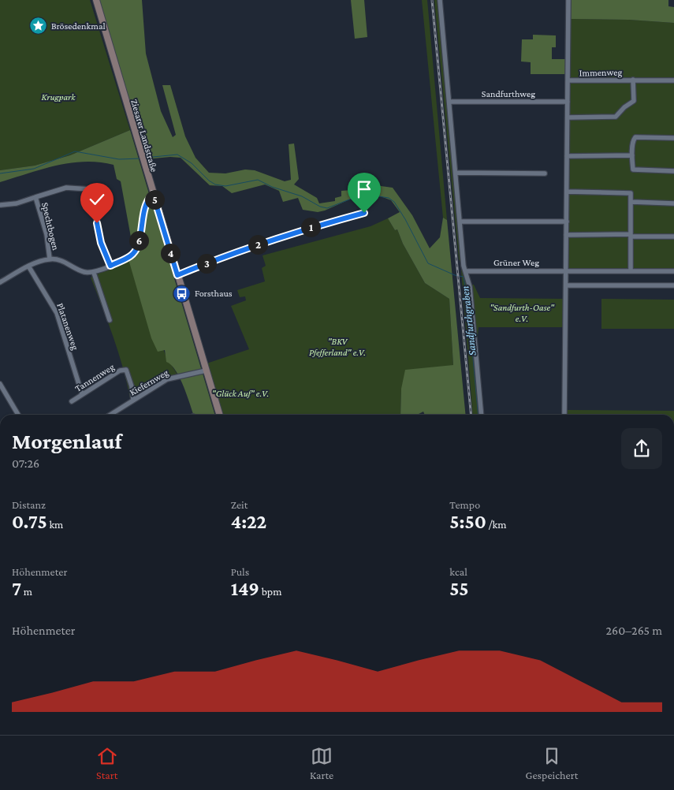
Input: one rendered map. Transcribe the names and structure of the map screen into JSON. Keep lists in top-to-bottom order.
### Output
{
  "streets": {
    "main road": ["Ziesarer Landstraße"],
    "street": [
      "Immenweg",
      "Sandfurthweg",
      "Spechtbogen",
      "Grüner Weg",
      "Platanenweg",
      "Tannenweg",
      "Kiefernweg"
    ]
  },
  "crossings": [
    ["Immenweg", "Sandfurthweg"],
    ["Immenweg", "Grüner Weg"],
    ["Ziesarer Landstraße", "Kiefernweg"],
    ["Platanenweg", "Tannenweg"],
    ["Tannenweg", "Kiefernweg"]
  ],
  "water": ["Sandfurthgraben"],
  "parks": [
    "Krugpark",
    "\"Sandfurth-Oase\" e.V.",
    "\"BKV Pfefferland\" e.V.",
    "\"Glück Auf\" e.V."
  ],
  "places": {
    "place": ["Brösedenkmal"],
    "bus stop": ["Forsthaus"]
  },
  "page": {
    "pins": [
      "5",
      "1",
      "6",
      "2",
      "4",
      "3"
    ],
    "heading": ["Morgenlauf", "07:26"],
    "stats": [
      ["Distanz", "0.75 km"],
      ["Zeit", "4:22"],
      ["Tempo", "5:50 /km"],
      ["Höhenmeter", "7 m"],
      ["Puls", "149 bpm"],
      ["kcal", "55"]
    ],
    "chart": ["Höhenmeter", "260–265 m"],
    "tabs": ["Start", "Karte", "Gespeichert"]
  }
}
